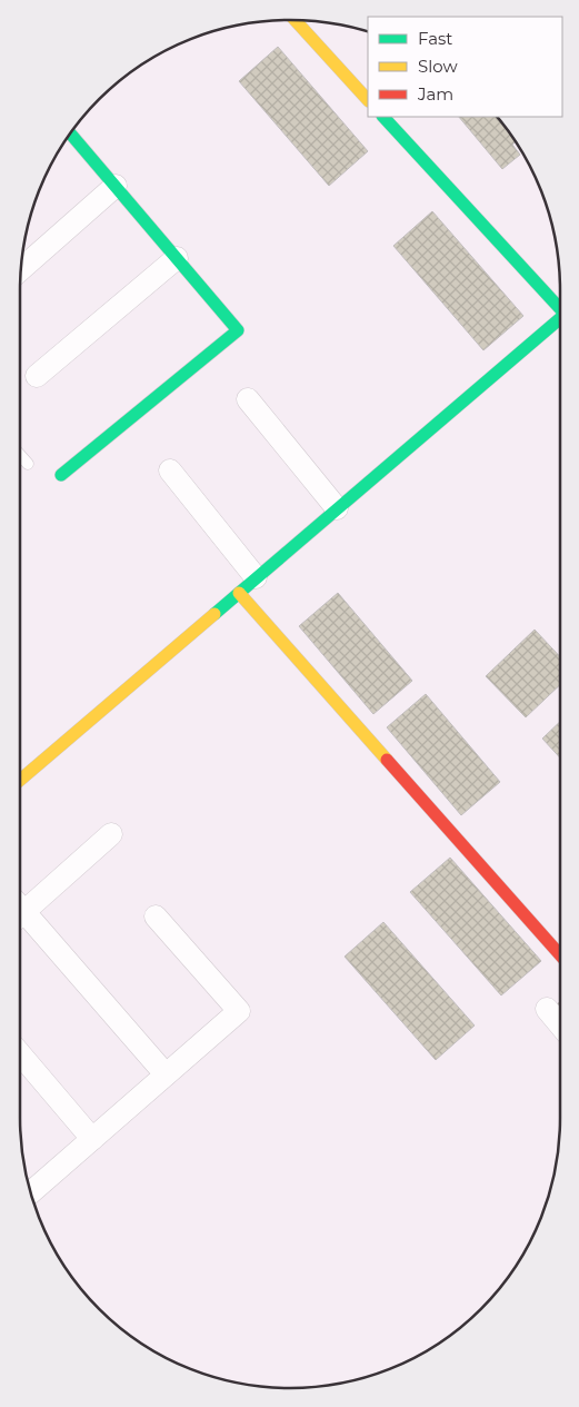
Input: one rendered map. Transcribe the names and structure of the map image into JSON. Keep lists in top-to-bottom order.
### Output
{
  "legend": ["Fast", "Slow", "Jam"]
}
